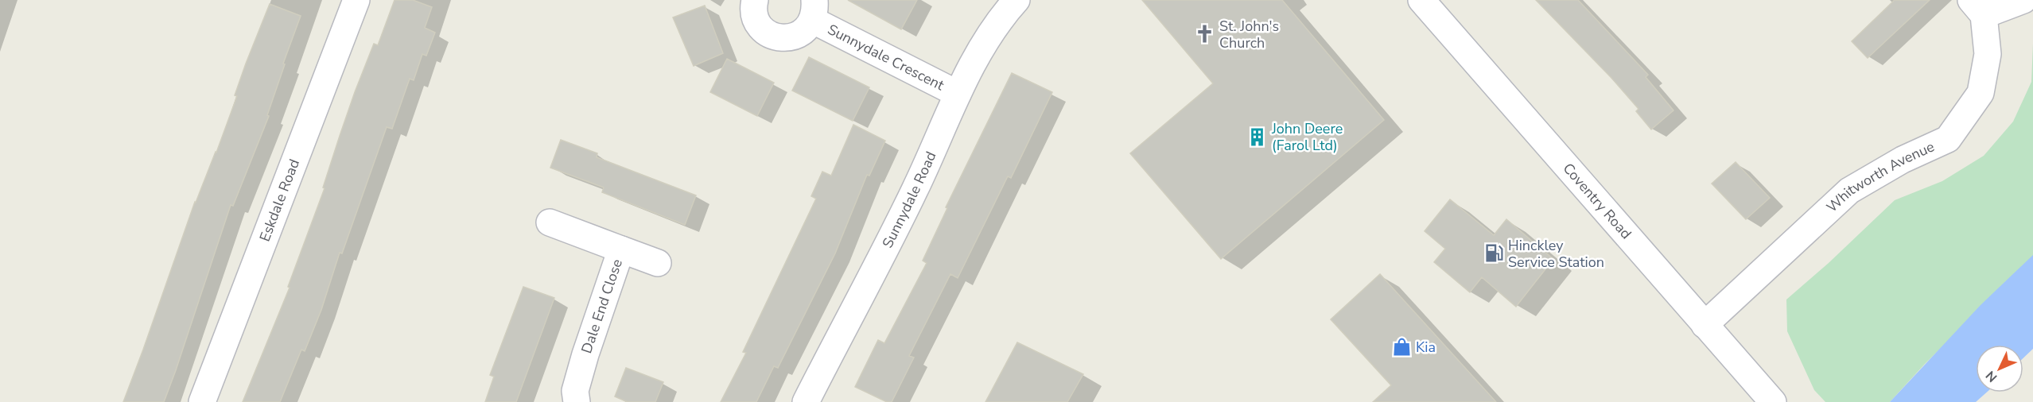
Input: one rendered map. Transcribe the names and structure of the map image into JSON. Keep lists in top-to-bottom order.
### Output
{
  "streets": {
    "street": [
      "Sunnydale Crescent",
      "Whitworth Avenue",
      "Sunnydale Road",
      "Eskdale Road",
      "Coventry Road",
      "Dale End Close"
    ]
  },
  "crossings": [
    ["Sunnydale Crescent", "Sunnydale Road"],
    ["Whitworth Avenue", "Coventry Road"]
  ],
  "places": {
    "church": ["St. John's Church"],
    "building": ["John Deere (Farol Ltd)"],
    "fuel station": ["Hinckley Service Station"],
    "shop": ["Kia"]
  },
  "north": "bottom left"
}
